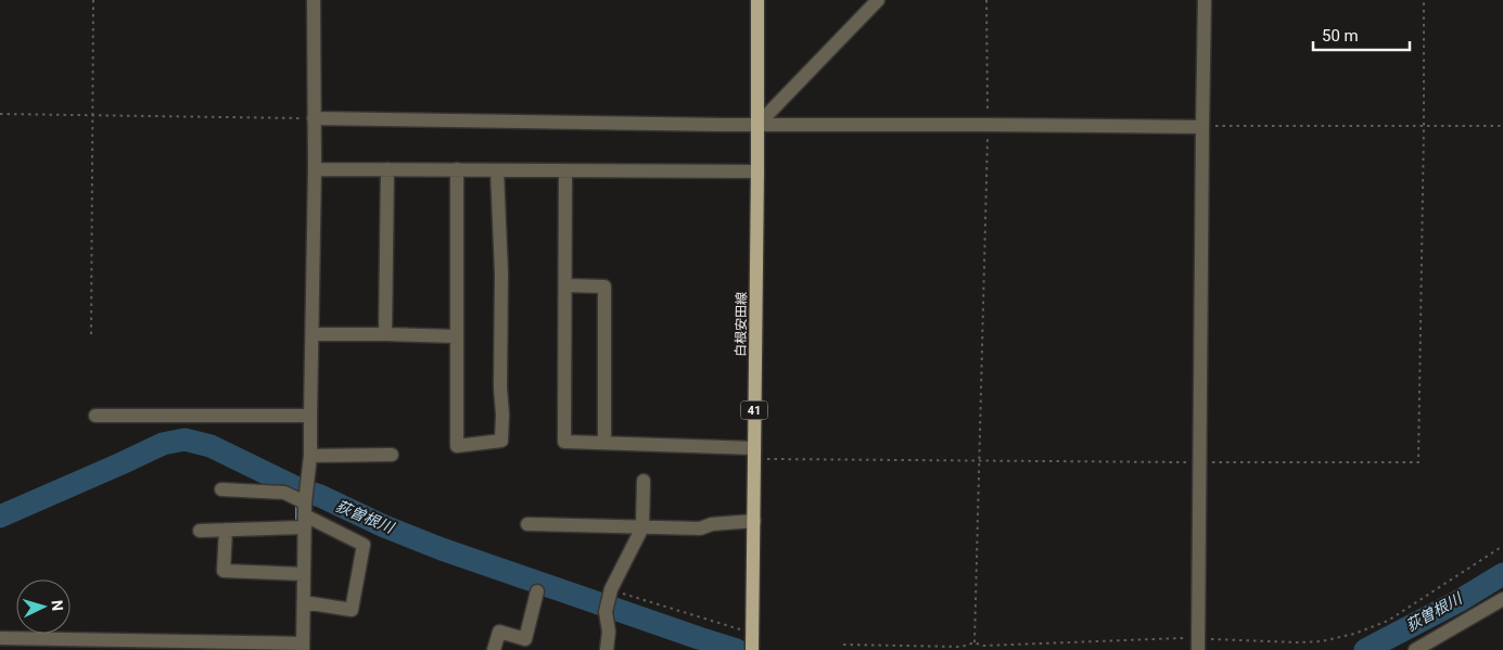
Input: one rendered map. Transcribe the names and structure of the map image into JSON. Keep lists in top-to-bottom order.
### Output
{
  "streets": {
    "main road": ["白根安田線", "41"]
  },
  "water": ["荻曽根川"],
  "scale_bar": "50 m",
  "north": "right"
}
